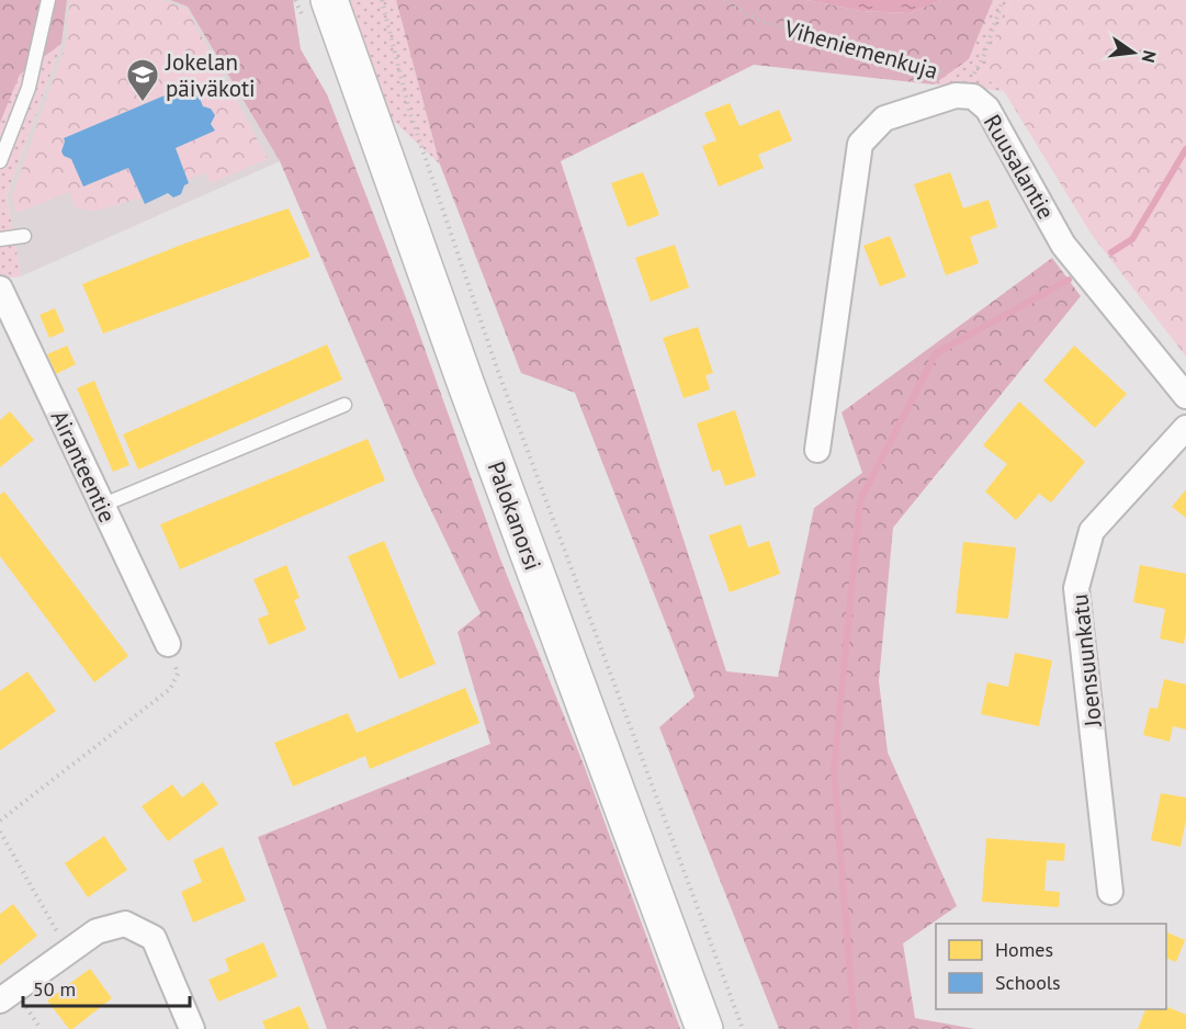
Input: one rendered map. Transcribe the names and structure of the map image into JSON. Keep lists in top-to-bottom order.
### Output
{
  "streets": {
    "main road": ["Palokanorsi"],
    "street": ["Ruusalantie", "Airanteentie", "Joensuunkatu"],
    "path": ["Viheniemenkuja"]
  },
  "places": {
    "school or university": ["Jokelan päiväkoti"]
  },
  "legend": ["Homes", "Schools"],
  "scale_bar": "50 m",
  "north": "right"
}
